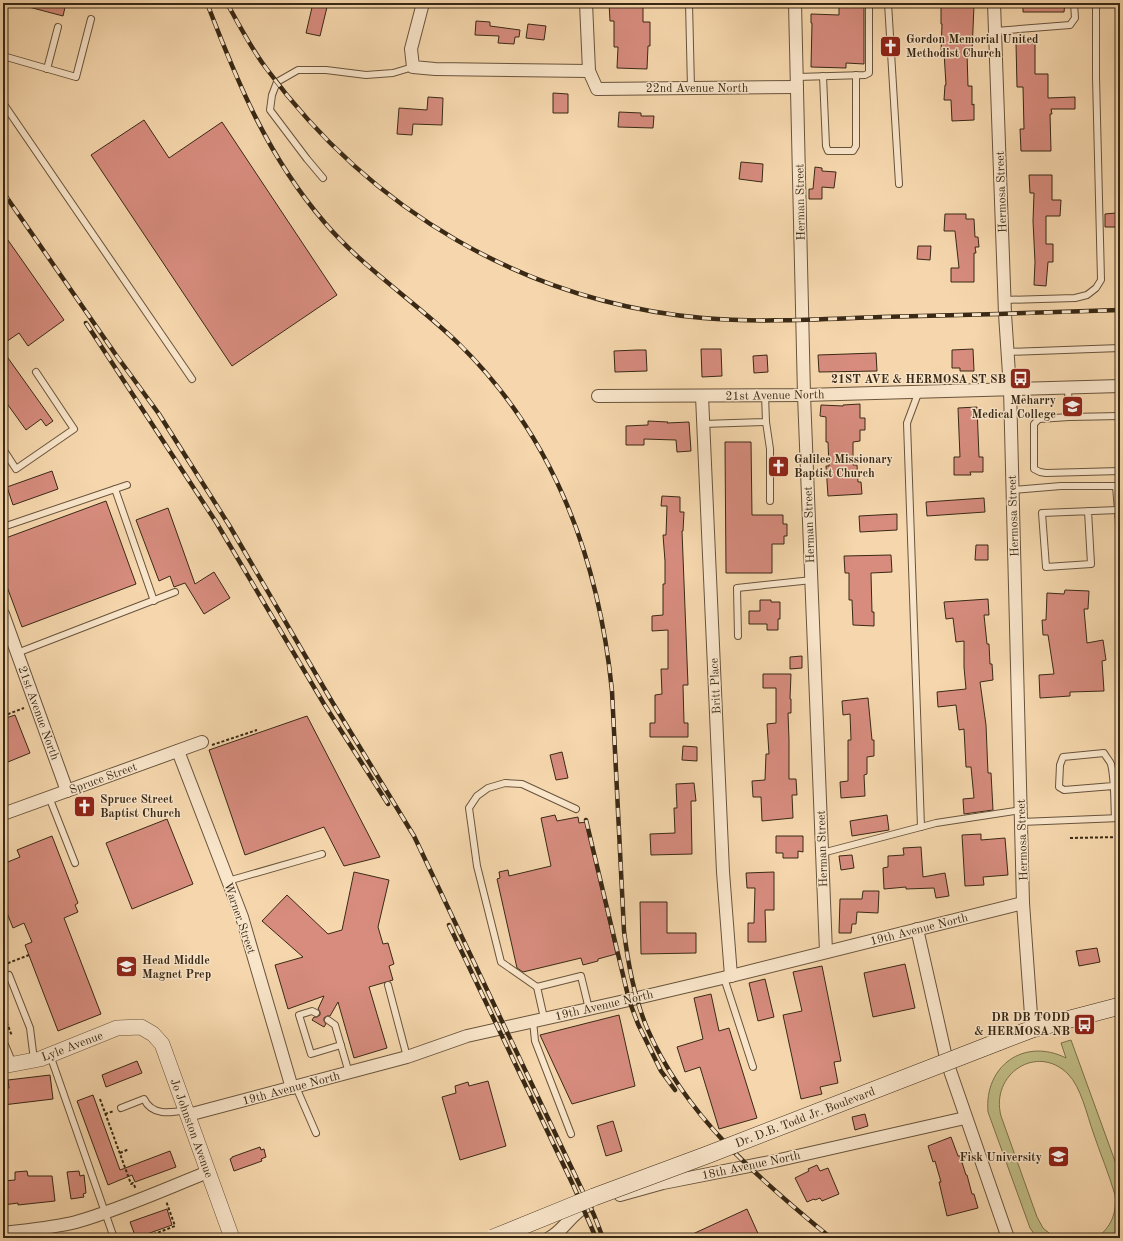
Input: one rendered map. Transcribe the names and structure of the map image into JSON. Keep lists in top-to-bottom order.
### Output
{
  "streets": {
    "main road": ["Dr. D.B. Todd Jr. Boulevard"],
    "street": [
      "22nd Avenue North",
      "Hermosa Street",
      "Herman Street",
      "21st Avenue North",
      "Britt Place",
      "Spruce Street",
      "Warner Street",
      "19th Avenue North",
      "Lyle Avenue",
      "Jo Johnston Avenue",
      "18th Avenue North"
    ]
  },
  "crossings": [
    ["22nd Avenue North", "Herman Street"],
    ["Hermosa Street", "21st Avenue North"],
    ["Hermosa Street", "19th Avenue North"],
    ["Hermosa Street", "Dr. D.B. Todd Jr. Boulevard"],
    ["Herman Street", "21st Avenue North"],
    ["Herman Street", "19th Avenue North"],
    ["21st Avenue North", "Britt Place"],
    ["21st Avenue North", "Spruce Street"],
    ["Britt Place", "19th Avenue North"],
    ["Spruce Street", "Warner Street"],
    ["Warner Street", "19th Avenue North"],
    ["19th Avenue North", "Jo Johnston Avenue"],
    ["Lyle Avenue", "Jo Johnston Avenue"]
  ],
  "places": {
    "church": ["Gordon Memorial United Methodist Church", "Galilee Missionary Baptist Church", "Spruce Street Baptist Church"],
    "bus stop": ["21ST AVE & HERMOSA ST SB", "DR DB TODD & HERMOSA NB"],
    "school or university": ["Meharry Medical College", "Head Middle Magnet Prep", "Fisk University"]
  }
}
